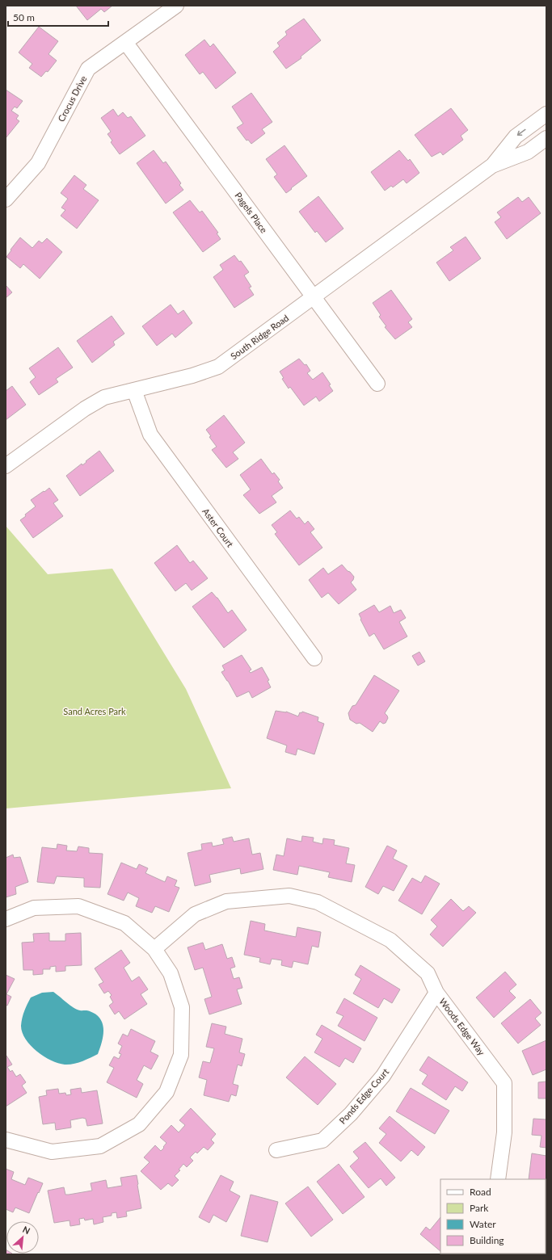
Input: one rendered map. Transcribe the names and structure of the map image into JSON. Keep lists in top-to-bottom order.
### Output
{
  "streets": {
    "street": [
      "Crocus Drive",
      "Pagels Place",
      "South Ridge Road",
      "Aster Court",
      "Woods Edge Way",
      "Ponds Edge Court"
    ]
  },
  "crossings": [
    ["Crocus Drive", "Pagels Place"],
    ["Pagels Place", "South Ridge Road"],
    ["South Ridge Road", "Aster Court"],
    ["Woods Edge Way", "Ponds Edge Court"]
  ],
  "parks": ["Sand Acres Park"],
  "legend": [
    "Road",
    "Park",
    "Water",
    "Building"
  ],
  "scale_bar": "50 m",
  "north": "top right"
}
